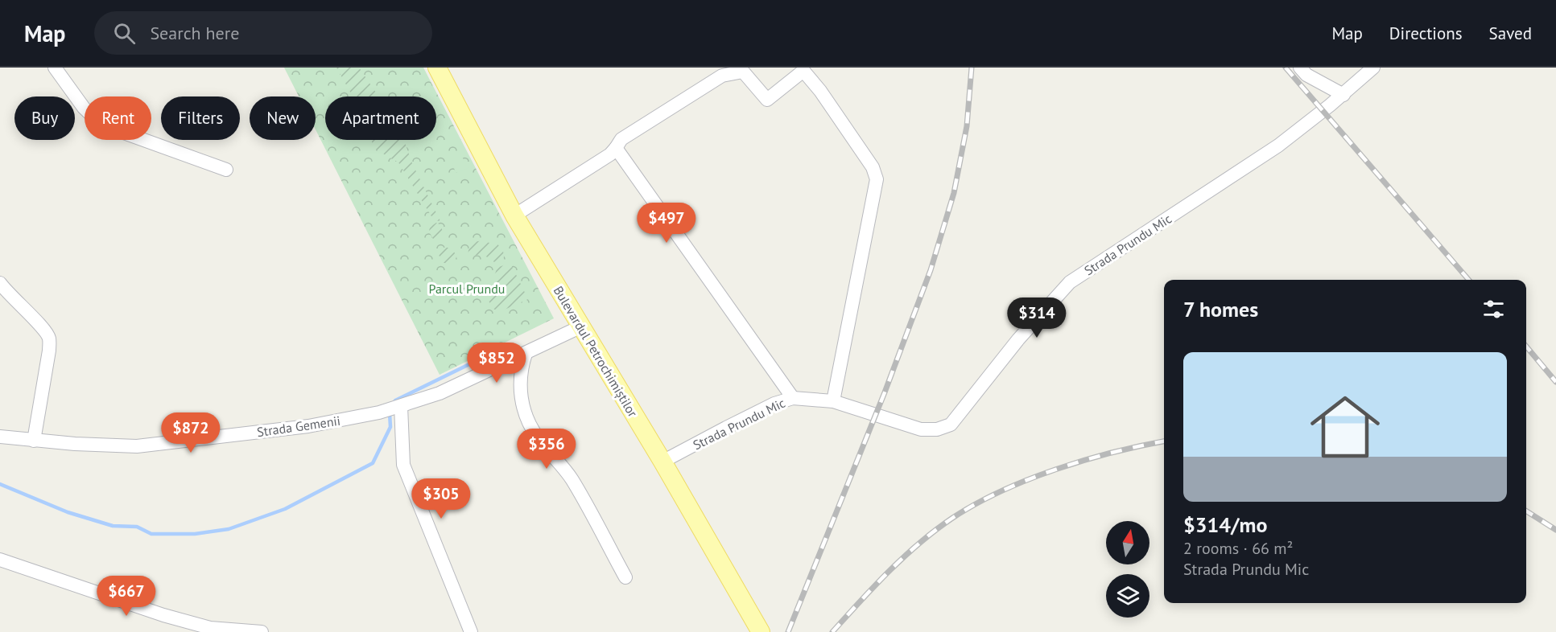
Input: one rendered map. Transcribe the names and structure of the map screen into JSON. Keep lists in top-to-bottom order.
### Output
{
  "streets": {
    "main road": ["Bulevardul Petrochimiștilor"],
    "street": ["Strada Prundu Mic", "Strada Gemenii"]
  },
  "crossings": [
    ["Strada Prundu Mic", "Bulevardul Petrochimiștilor"],
    ["Bulevardul Petrochimiștilor", "Strada Gemenii"]
  ],
  "parks": ["Parcul Prundu"],
  "north": "top",
  "page": {
    "header": "Map",
    "search": "Search here",
    "nav": ["Map", "Directions", "Saved"],
    "chip": [
      "Buy",
      "Rent",
      "Filters",
      "New",
      "Apartment"
    ],
    "price": [
      "$497",
      "$314",
      "$852",
      "$872",
      "$356",
      "$305",
      "$667"
    ],
    "heading": "7 homes",
    "list": [
      {
        "name": "$314/mo",
        "note": "2 rooms · 66 m² · Strada Prundu Mic"
      }
    ]
  }
}
